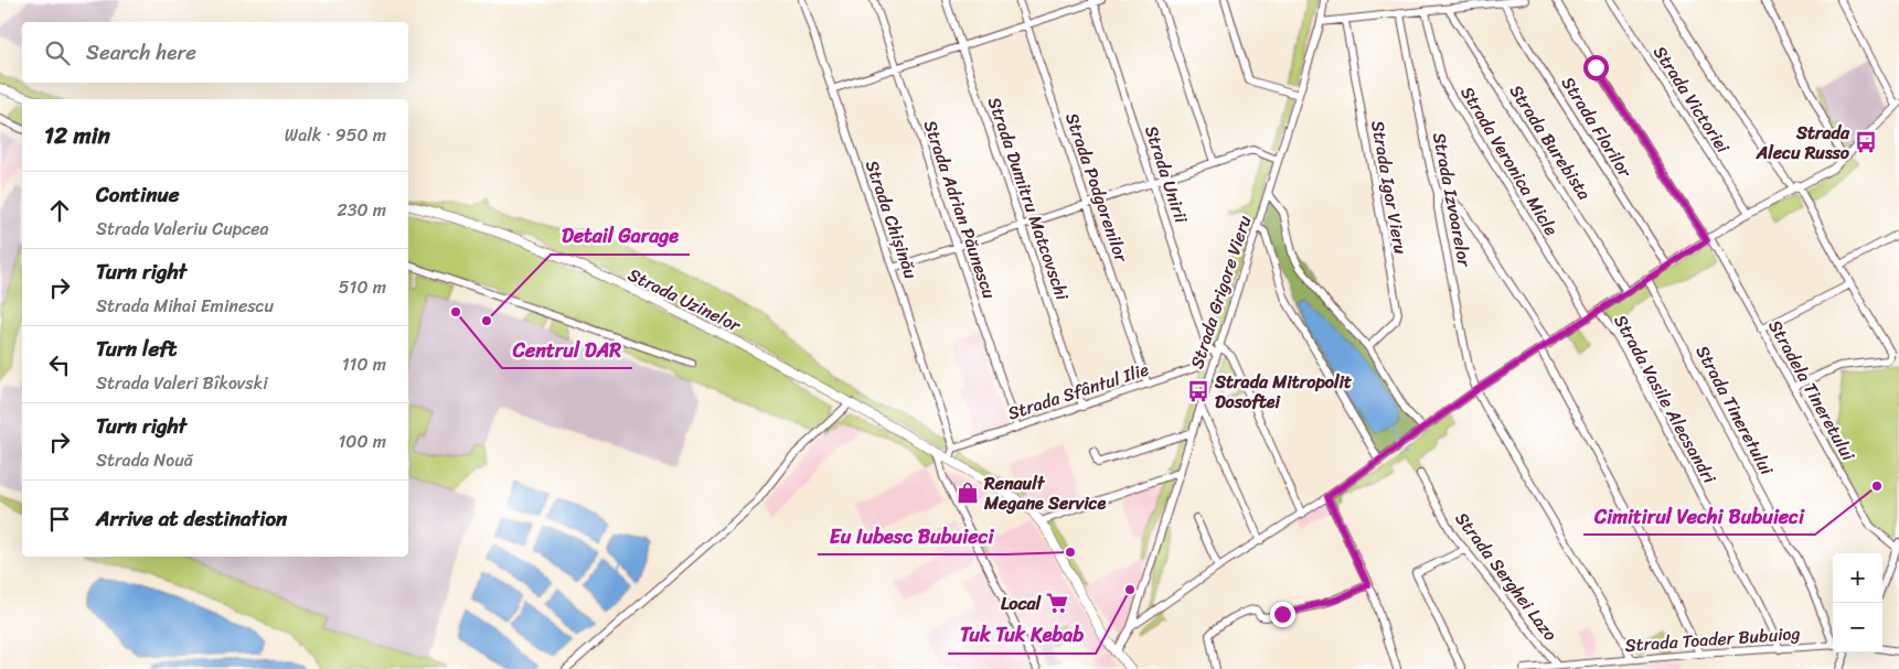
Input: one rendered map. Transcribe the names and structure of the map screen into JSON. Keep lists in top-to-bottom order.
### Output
{
  "streets": {
    "street": [
      "Strada Victoriei",
      "Strada Florilor",
      "Strada Burebista",
      "Strada Veronica Micle",
      "Strada Unirii",
      "Strada Podgorenilor",
      "Strada Igor Vieru",
      "Strada Dumitru Matcovschi",
      "Strada Izvoarelor",
      "Strada Adrian Păunescu",
      "Strada Chișinău",
      "Strada Grigore Vieru",
      "Strada Uzinelor",
      "Stradela Tineretului",
      "Strada Sfântul Ilie",
      "Strada Vasile Alecsandri",
      "Strada Tineretului",
      "Strada Serghei Lazo",
      "Strada Toader Bubuiog"
    ]
  },
  "crossings": [
    ["Strada Unirii", "Strada Grigore Vieru"],
    ["Strada Unirii", "Strada Sfântul Ilie"],
    ["Strada Podgorenilor", "Strada Sfântul Ilie"],
    ["Strada Dumitru Matcovschi", "Strada Sfântul Ilie"],
    ["Strada Izvoarelor", "Strada Toader Bubuiog"],
    ["Strada Adrian Păunescu", "Strada Sfântul Ilie"],
    ["Strada Chișinău", "Strada Sfântul Ilie"],
    ["Strada Vasile Alecsandri", "Strada Toader Bubuiog"],
    ["Strada Serghei Lazo", "Strada Toader Bubuiog"]
  ],
  "places": {
    "bus stop": ["Strada Alecu Russo", "Strada Mitropolit Dosoftei"],
    "other": [
      "Centrul DAR",
      "Detail Garage",
      "Cimitirul Vechi Bubuieci",
      "Eu Iubesc Bubuieci",
      "Tuk Tuk Kebab"
    ],
    "shop": ["Renault Megane Service"],
    "supermarket": ["Local"]
  },
  "page": {
    "search": "Search here",
    "heading": ["12 min", "Walk · 950 m"],
    "list": [
      ["Continue", "Strada Valeriu Cupcea", "230 m"],
      ["Turn right", "Strada Mihai Eminescu", "510 m"],
      ["Turn left", "Strada Valeri Bîkovski", "110 m"],
      ["Turn right", "Strada Nouă", "100 m"],
      "Arrive at destination"
    ],
    "map_buttons": ["+", "−"]
  }
}
